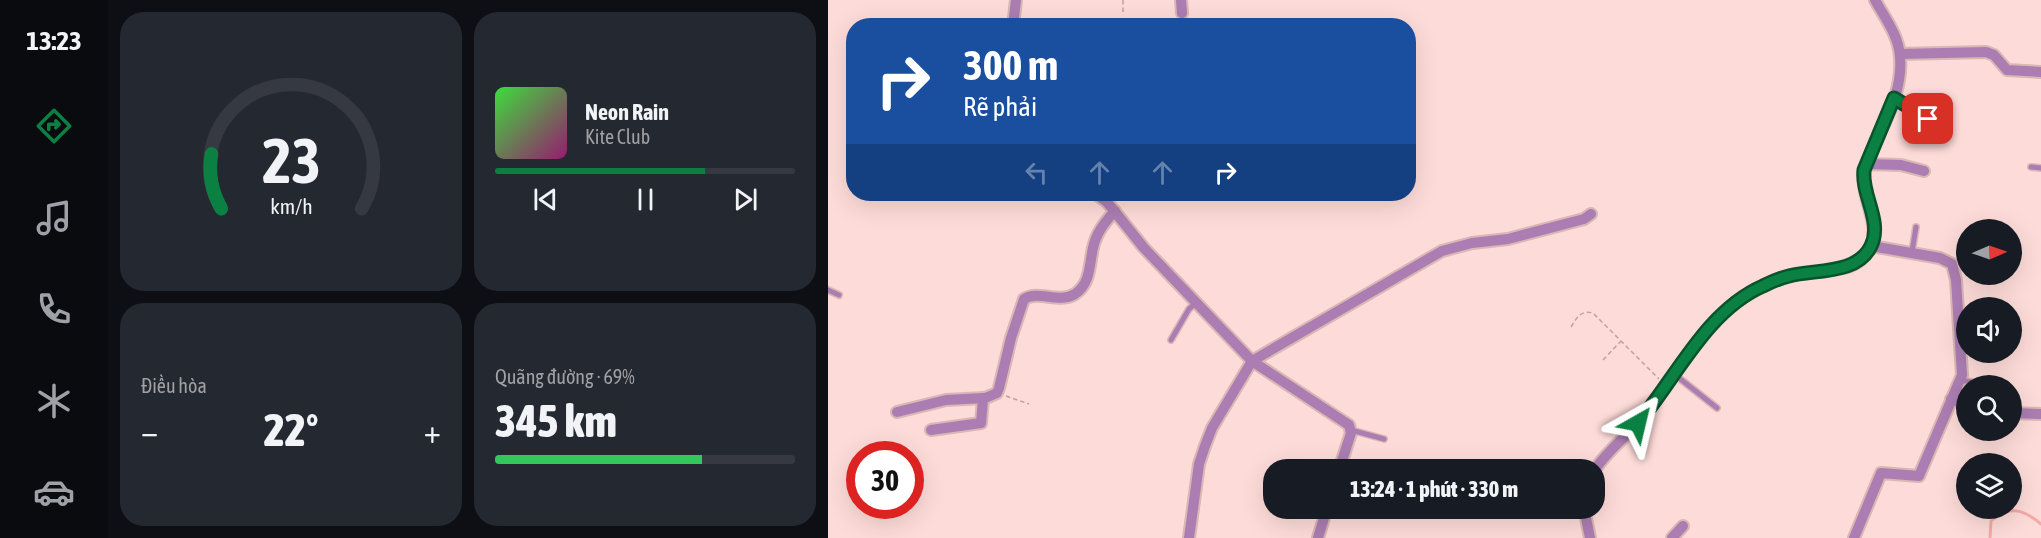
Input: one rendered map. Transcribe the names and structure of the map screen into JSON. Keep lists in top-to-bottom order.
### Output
{
  "north": "right",
  "page": {
    "tabs": "13:23",
    "turn": ["300 m", "Rẽ phải"],
    "song": ["Neon Rain", "Kite Club"],
    "tile": [
      "Điều hòa",
      ["Quãng đường · 69%", "345 km"]
    ],
    "heat": ["−", "22°", "+"],
    "limit": "30",
    "trip": "13:24 · 1 phút · 330 m",
    "gauge": ["23", "km/h"]
  }
}
